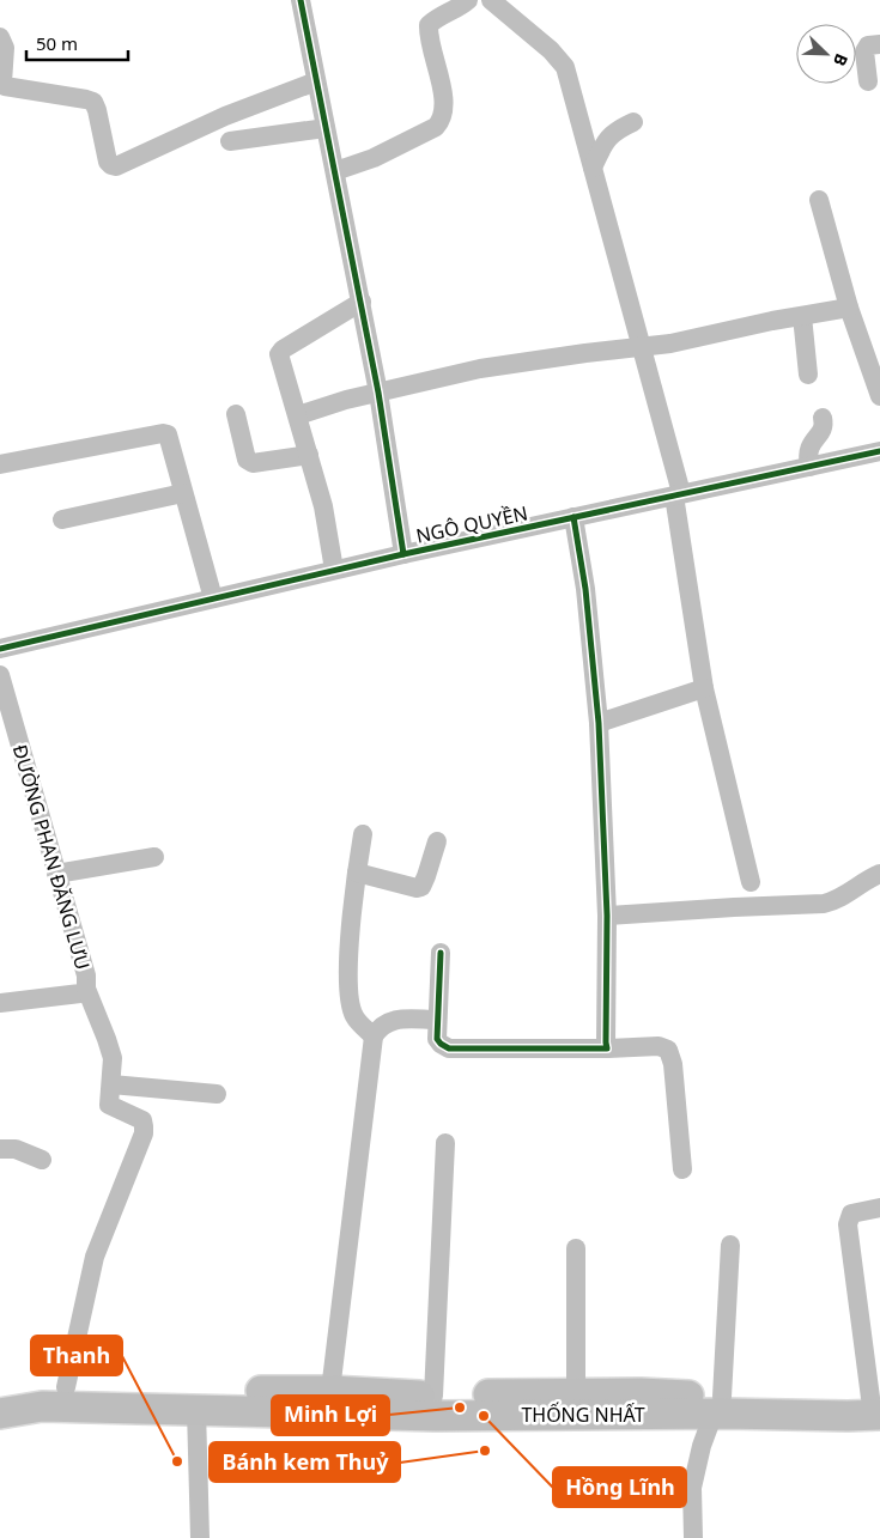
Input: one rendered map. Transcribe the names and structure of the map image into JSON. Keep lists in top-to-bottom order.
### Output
{
  "streets": {
    "highway": ["THỐNG NHẤT"],
    "street": ["NGÔ QUYỀN", "ĐƯỜNG PHAN ĐĂNG LƯU"]
  },
  "places": [
    "Minh Lợi",
    "Hồng Lĩnh",
    "Bánh kem Thuỷ",
    "Thanh"
  ],
  "scale_bar": "50 m",
  "north": "bottom right"
}
